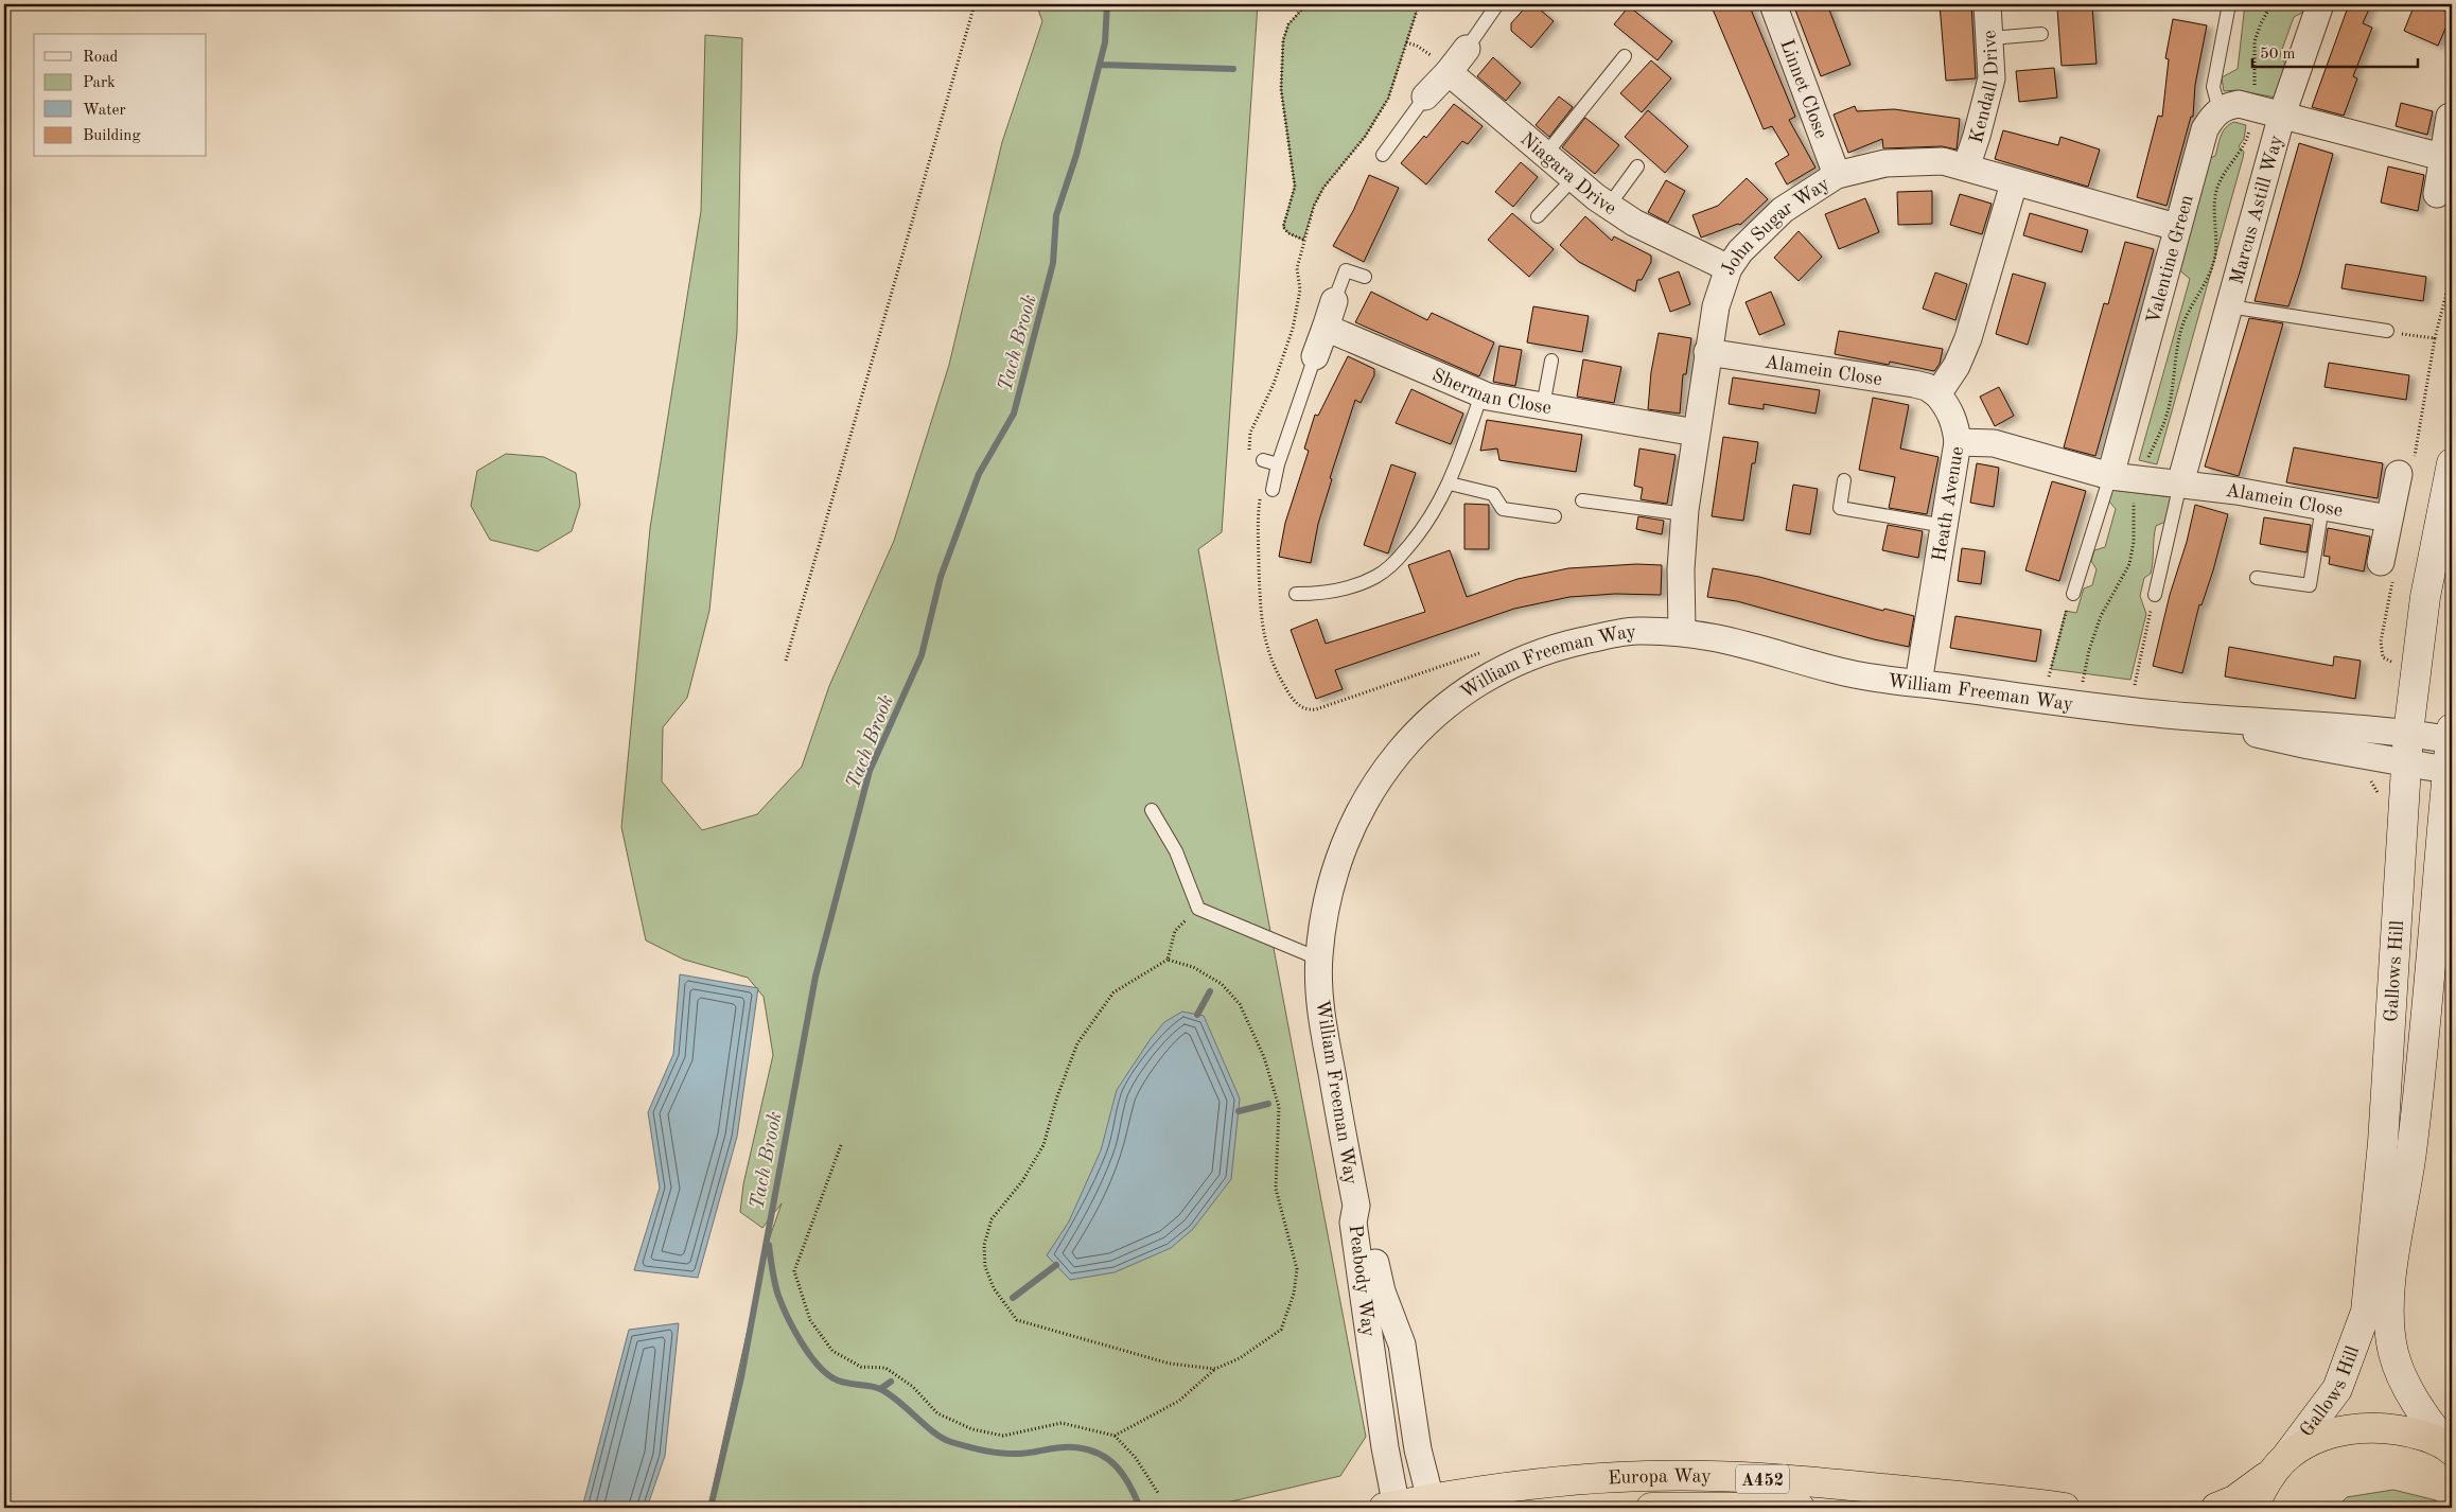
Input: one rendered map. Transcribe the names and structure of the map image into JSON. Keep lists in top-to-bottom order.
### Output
{
  "streets": {
    "highway": ["Europa Way", "A452"],
    "street": [
      "Kendall Drive",
      "Linnet Close",
      "Niagara Drive",
      "Marcus Astill Way",
      "John Sugar Way",
      "Valentine Green",
      "Alamein Close",
      "Sherman Close",
      "Heath Avenue",
      "William Freeman Way",
      "Gallows Hill",
      "Peabody Way"
    ]
  },
  "crossings": [
    ["Kendall Drive", "John Sugar Way"],
    ["Linnet Close", "John Sugar Way"],
    ["Niagara Drive", "John Sugar Way"],
    ["Marcus Astill Way", "Alamein Close"],
    ["John Sugar Way", "Valentine Green"],
    ["John Sugar Way", "Alamein Close"],
    ["John Sugar Way", "Sherman Close"],
    ["John Sugar Way", "William Freeman Way"],
    ["Valentine Green", "Alamein Close"],
    ["Alamein Close", "Heath Avenue"],
    ["Heath Avenue", "William Freeman Way"],
    ["William Freeman Way", "Peabody Way"],
    ["Peabody Way", "Europa Way"]
  ],
  "water": ["Tach Brook"],
  "legend": [
    "Road",
    "Park",
    "Water",
    "Building"
  ],
  "scale_bar": "50 m"
}
